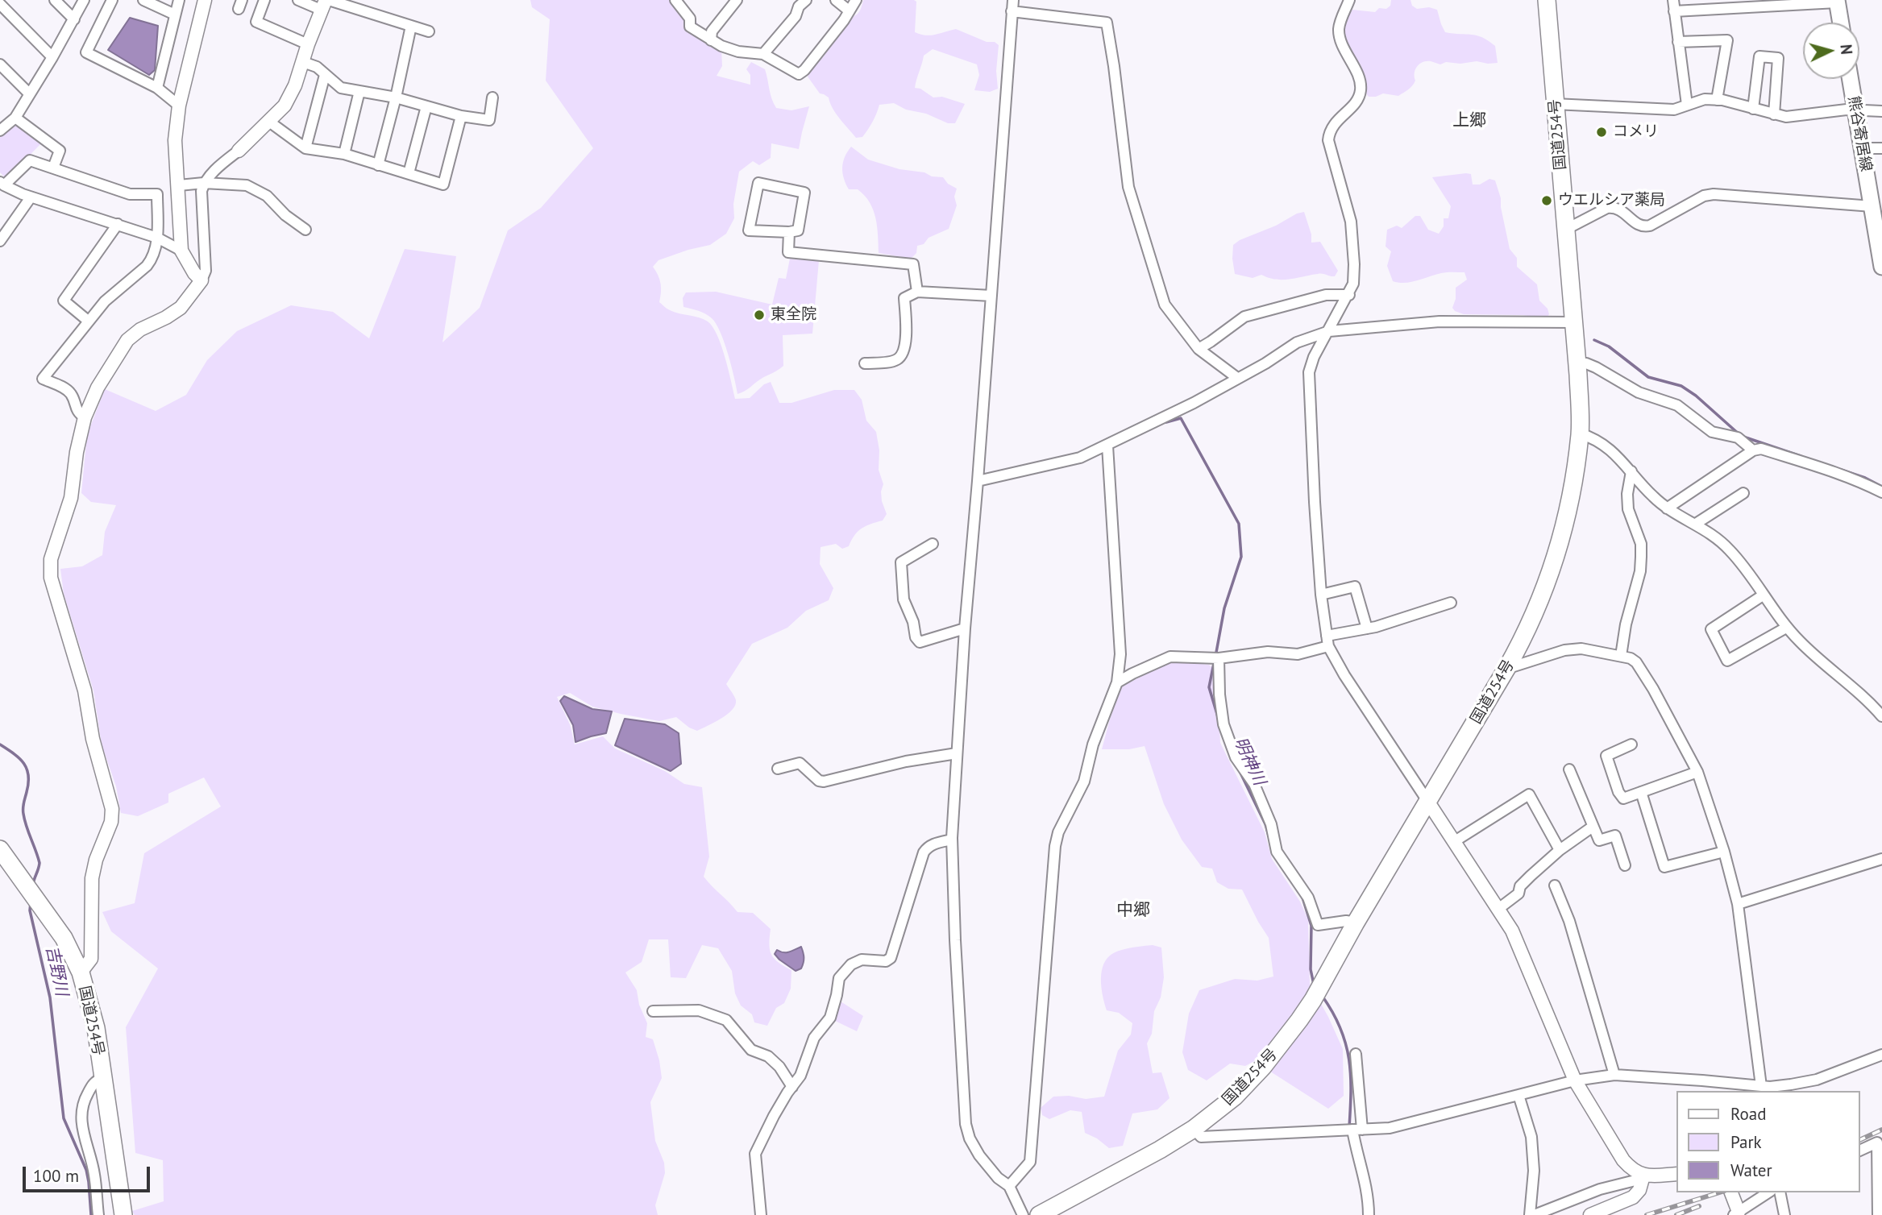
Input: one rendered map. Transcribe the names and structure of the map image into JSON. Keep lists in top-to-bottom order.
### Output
{
  "streets": {
    "highway": ["国道254号"],
    "main road": ["熊谷寄居線"]
  },
  "districts": ["上郷", "中郷"],
  "water": ["明神川", "吉野川"],
  "places": ["コメリ", "ウエルシア薬局", "東全院"],
  "legend": ["Road", "Park", "Water"],
  "scale_bar": "100 m",
  "north": "right"
}
